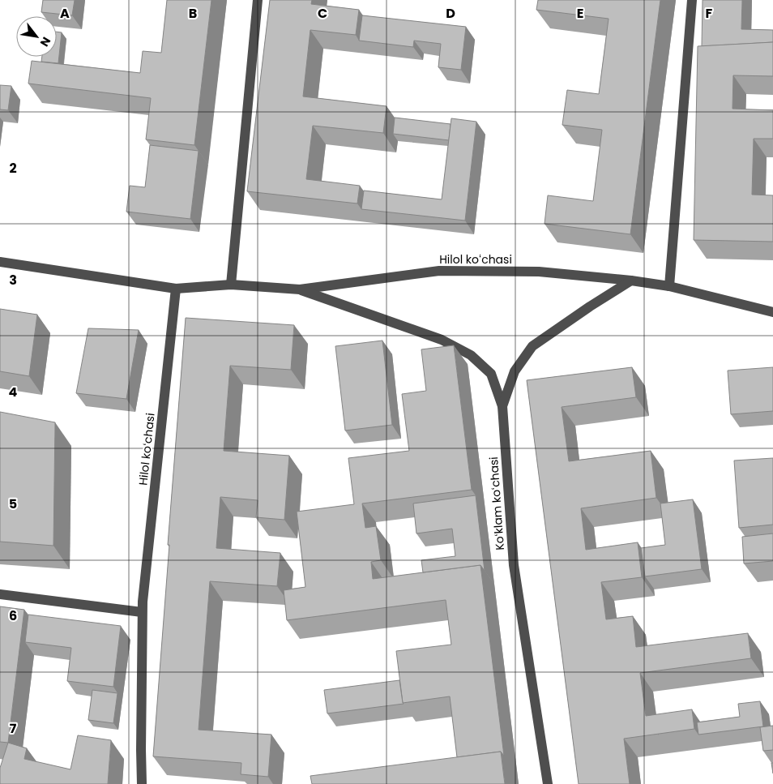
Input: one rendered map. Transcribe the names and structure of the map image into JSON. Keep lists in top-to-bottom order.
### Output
{
  "streets": {
    "street": ["Hilol koʻchasi", "Koʻklam koʻchasi"]
  },
  "crossings": [
    ["Hilol koʻchasi", "Koʻklam koʻchasi"]
  ],
  "north": "bottom right",
  "grid": {
    "columns": [
      "A",
      "B",
      "C",
      "D",
      "E",
      "F"
    ],
    "rows": [
      "2",
      "3",
      "4",
      "5",
      "6",
      "7"
    ]
  }
}
